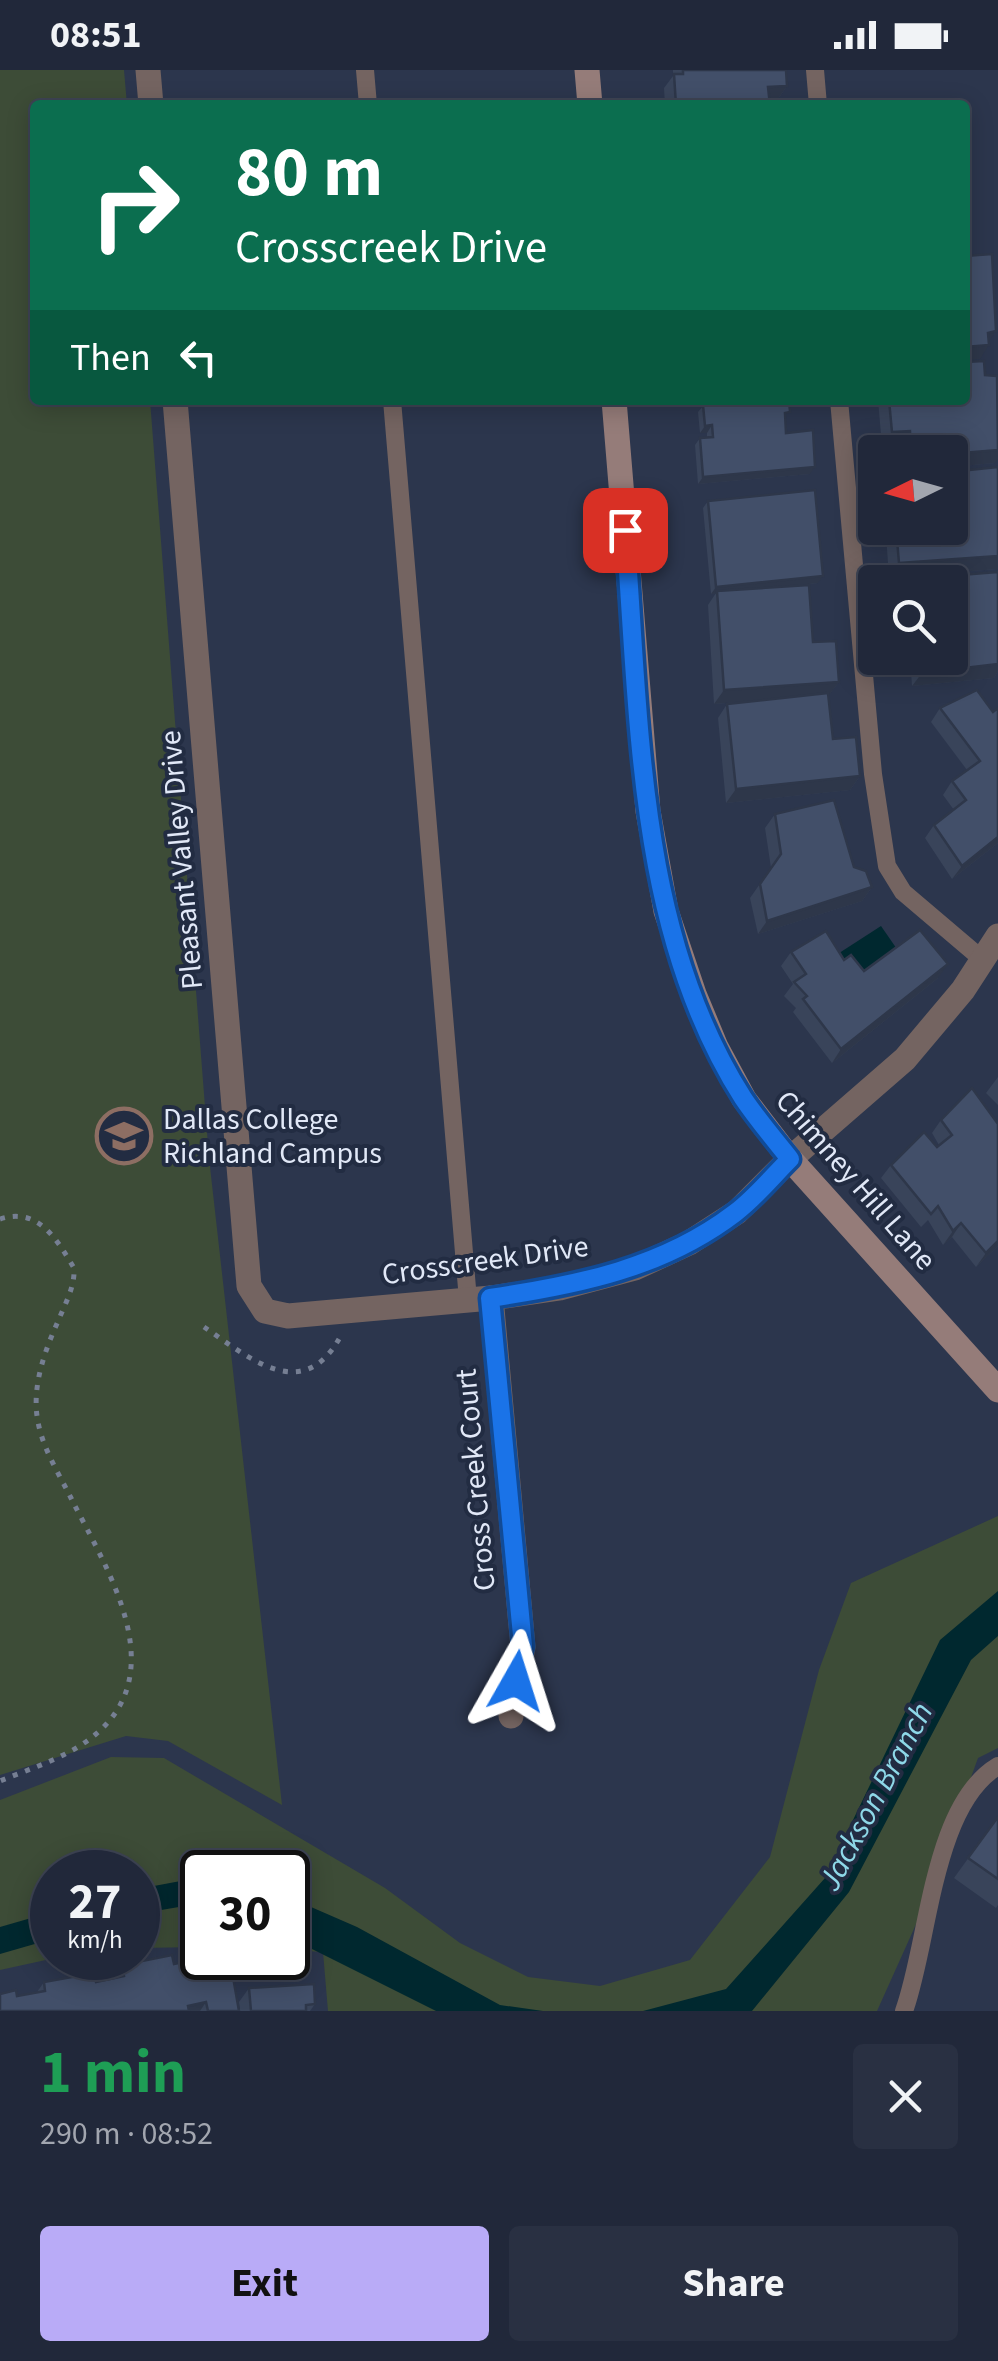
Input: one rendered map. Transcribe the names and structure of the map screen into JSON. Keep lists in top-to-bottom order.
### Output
{
  "streets": {
    "street": [
      "Pleasant Valley Drive",
      "Chimney Hill Lane",
      "Crosscreek Drive",
      "Cross Creek Court"
    ]
  },
  "crossings": [
    ["Pleasant Valley Drive", "Crosscreek Drive"],
    ["Chimney Hill Lane", "Crosscreek Drive"],
    ["Crosscreek Drive", "Cross Creek Court"]
  ],
  "water": ["Jackson Branch"],
  "places": {
    "school or university": ["Dallas College Richland Campus"]
  },
  "north": "left",
  "page": {
    "status": "08:51",
    "turn": ["80 m", "Crosscreek Drive"],
    "then": "Then",
    "speed": "27 km/h",
    "limit": "30",
    "heading": ["1 min", "290 m · 08:52"],
    "buttons": ["Exit", "Share"]
  }
}
